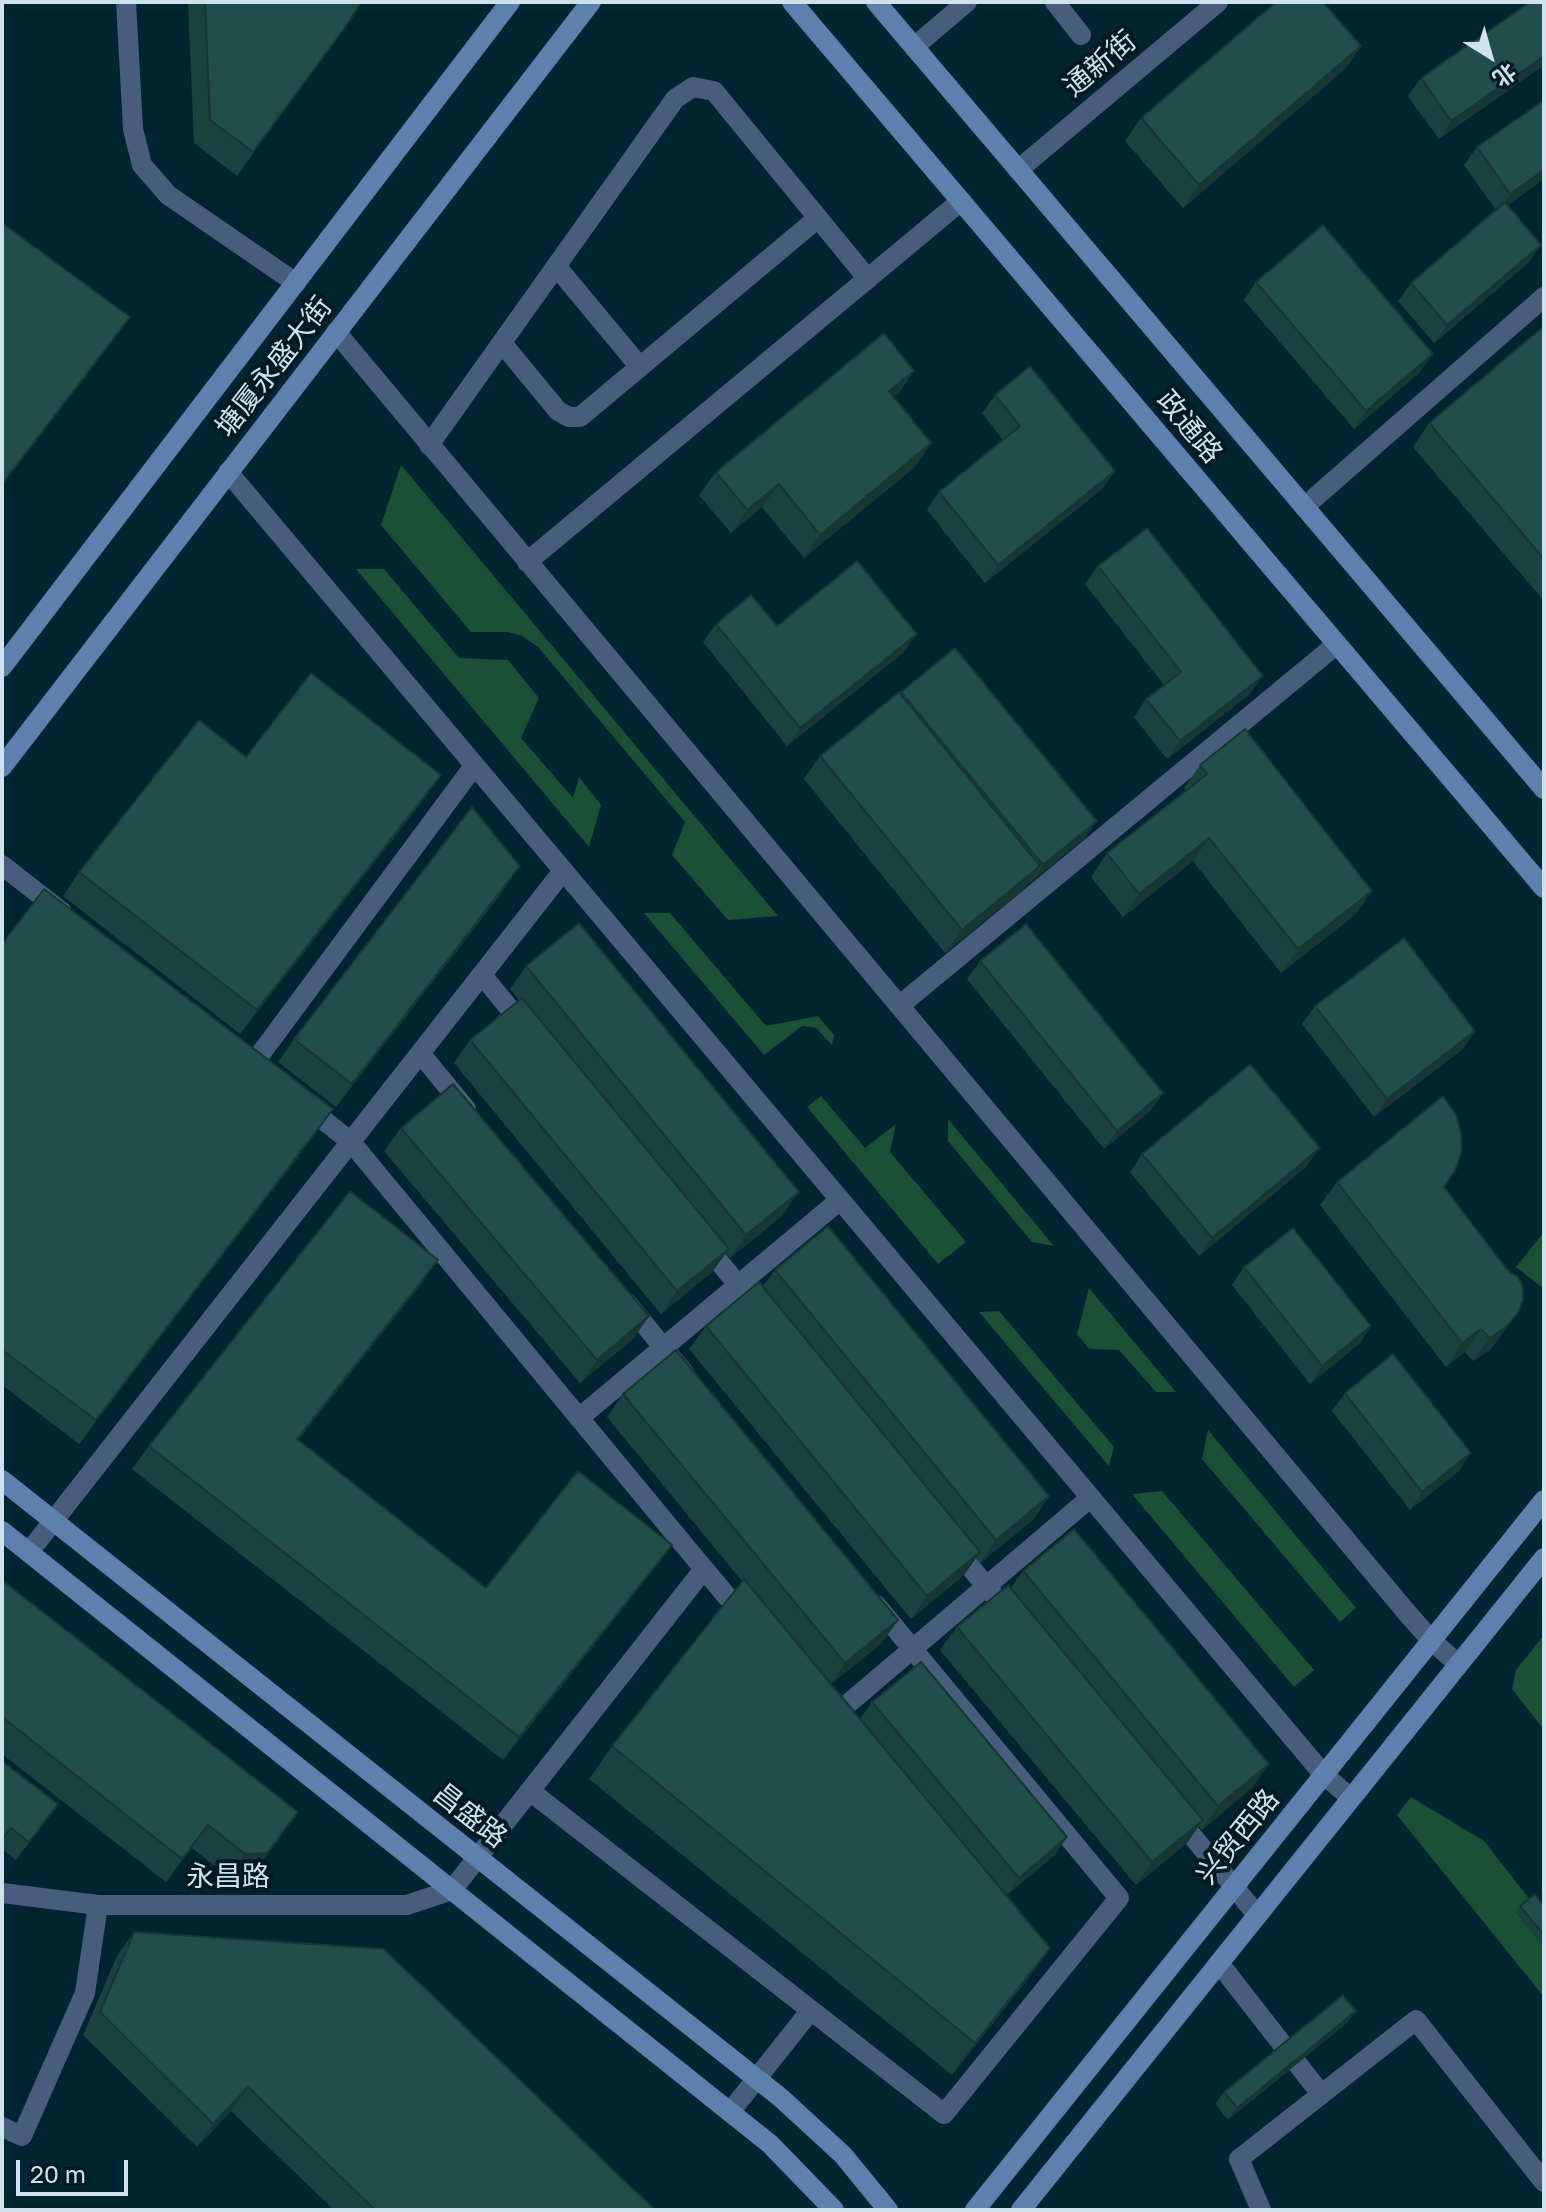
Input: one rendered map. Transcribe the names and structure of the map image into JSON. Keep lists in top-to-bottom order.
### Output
{
  "streets": {
    "street": [
      "通新街",
      "塘厦永盛大街",
      "政通路",
      "昌盛路",
      "兴贸西路",
      "永昌路"
    ]
  },
  "crossings": [
    ["通新街", "政通路"]
  ],
  "scale_bar": "20 m",
  "north": "bottom right"
}
